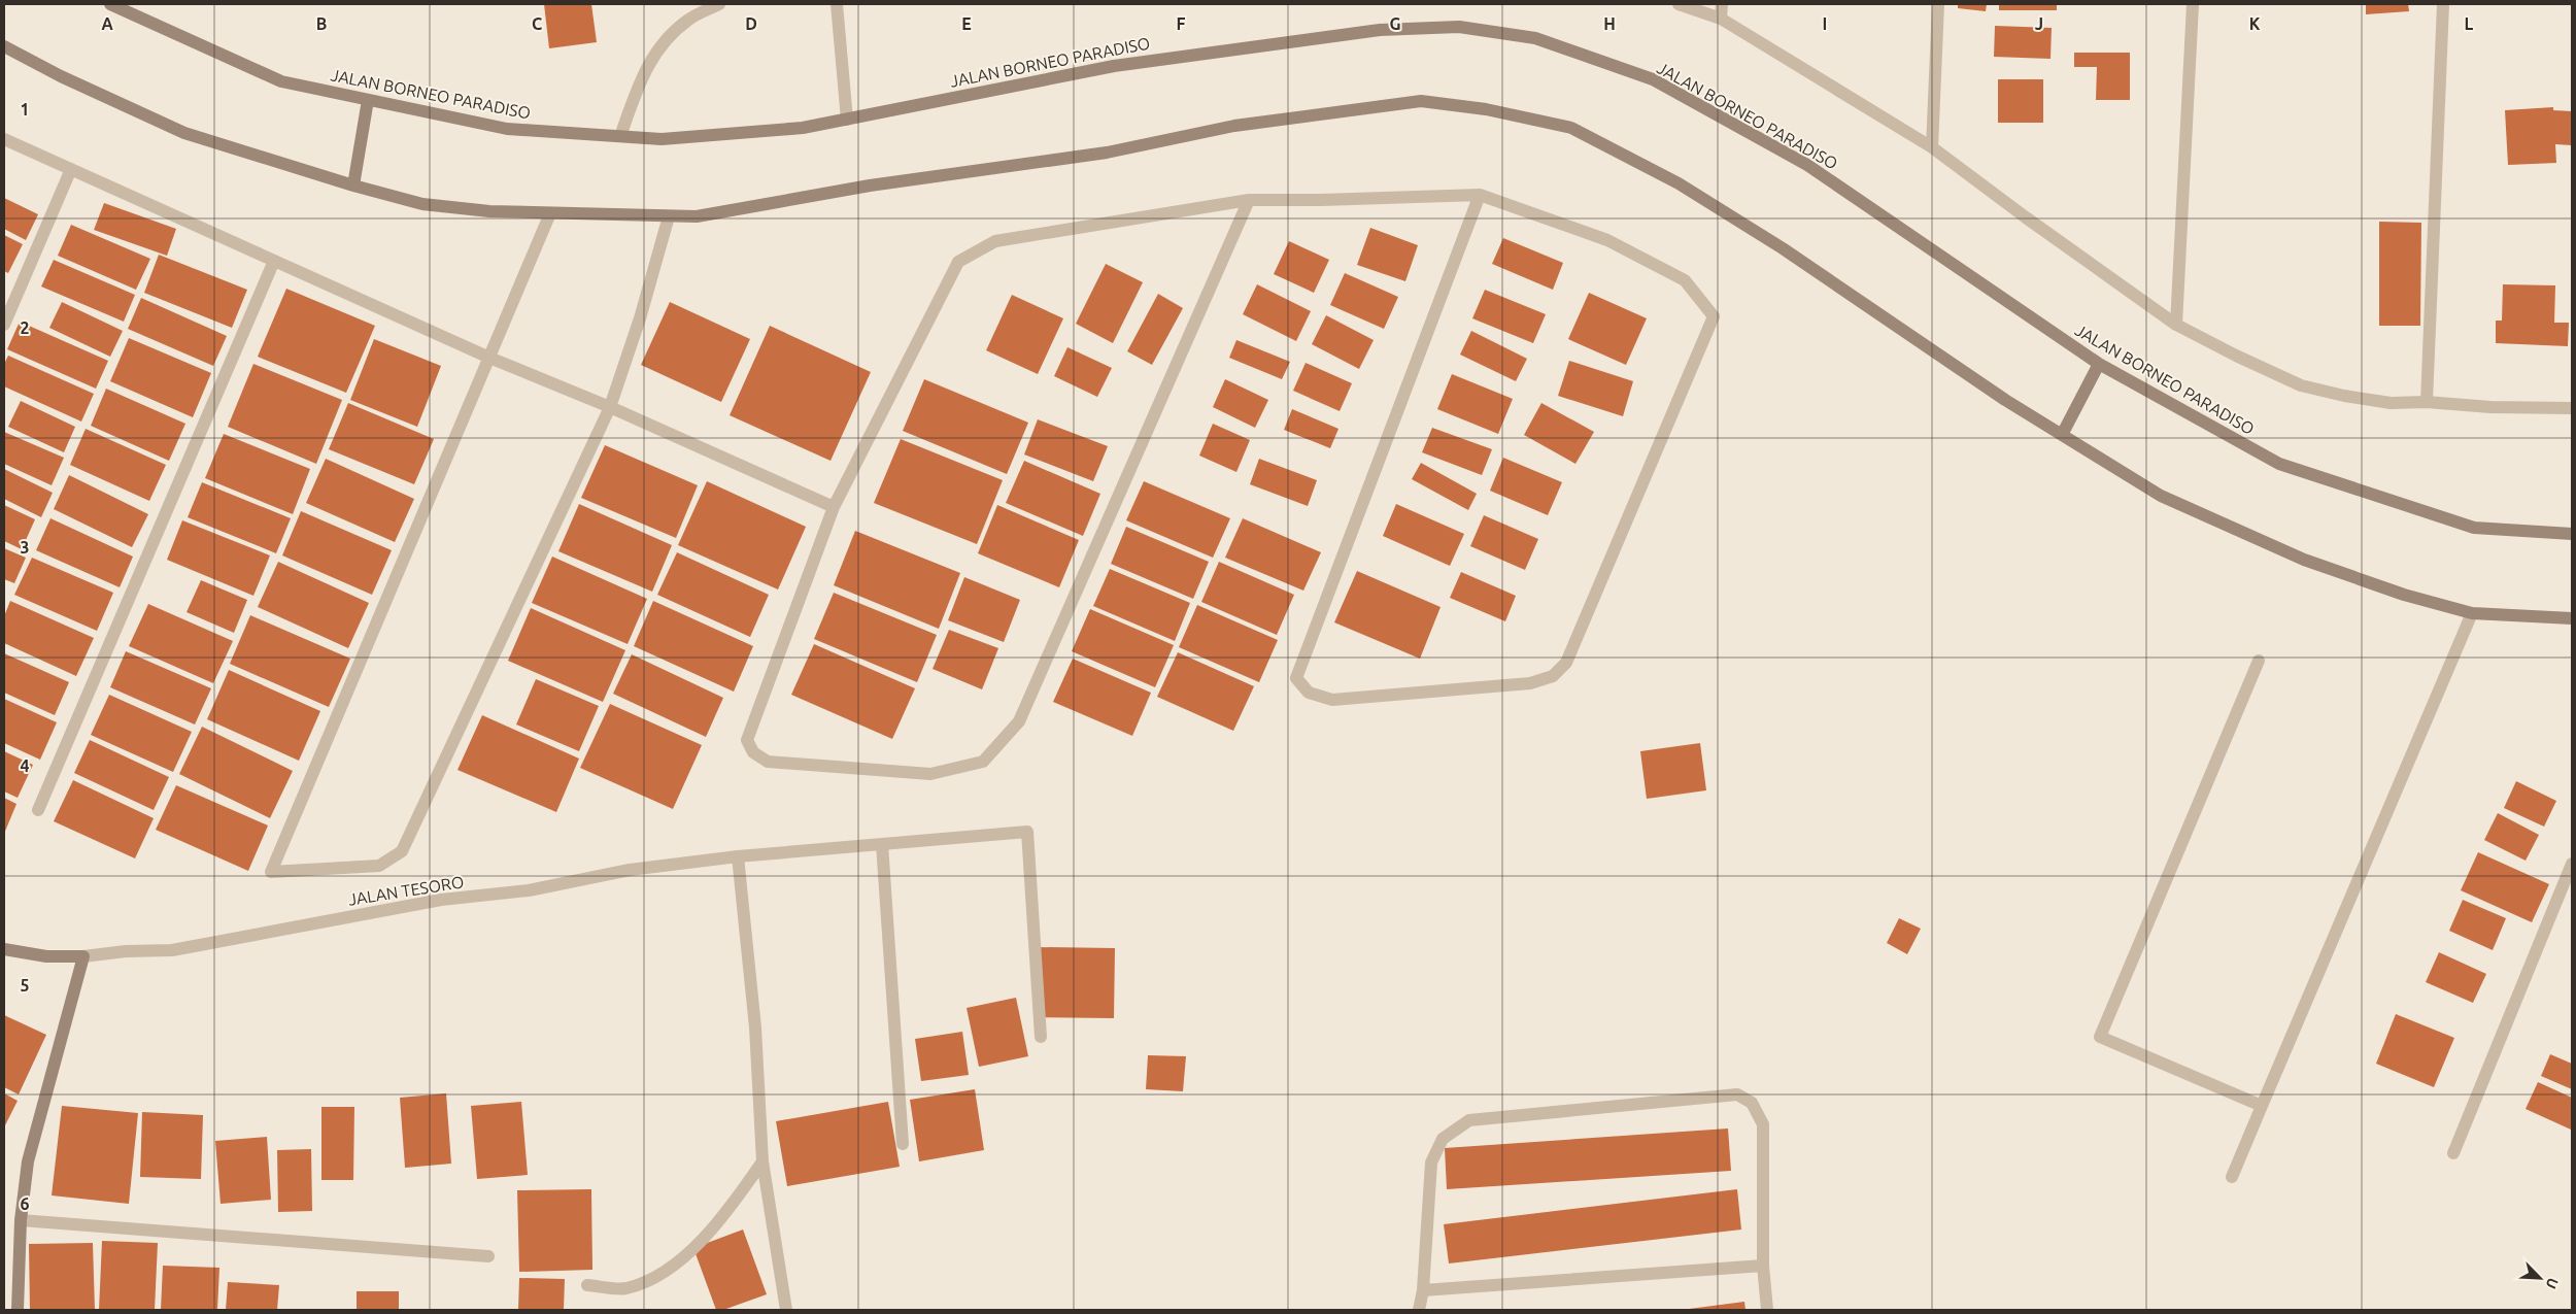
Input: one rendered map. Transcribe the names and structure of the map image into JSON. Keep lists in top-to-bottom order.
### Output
{
  "streets": {
    "street": ["JALAN BORNEO PARADISO", "JALAN TESORO"]
  },
  "north": "bottom right",
  "grid": {
    "columns": [
      "A",
      "B",
      "C",
      "D",
      "E",
      "F",
      "G",
      "H",
      "I",
      "J",
      "K",
      "L"
    ],
    "rows": [
      "1",
      "2",
      "3",
      "4",
      "5",
      "6"
    ]
  }
}
